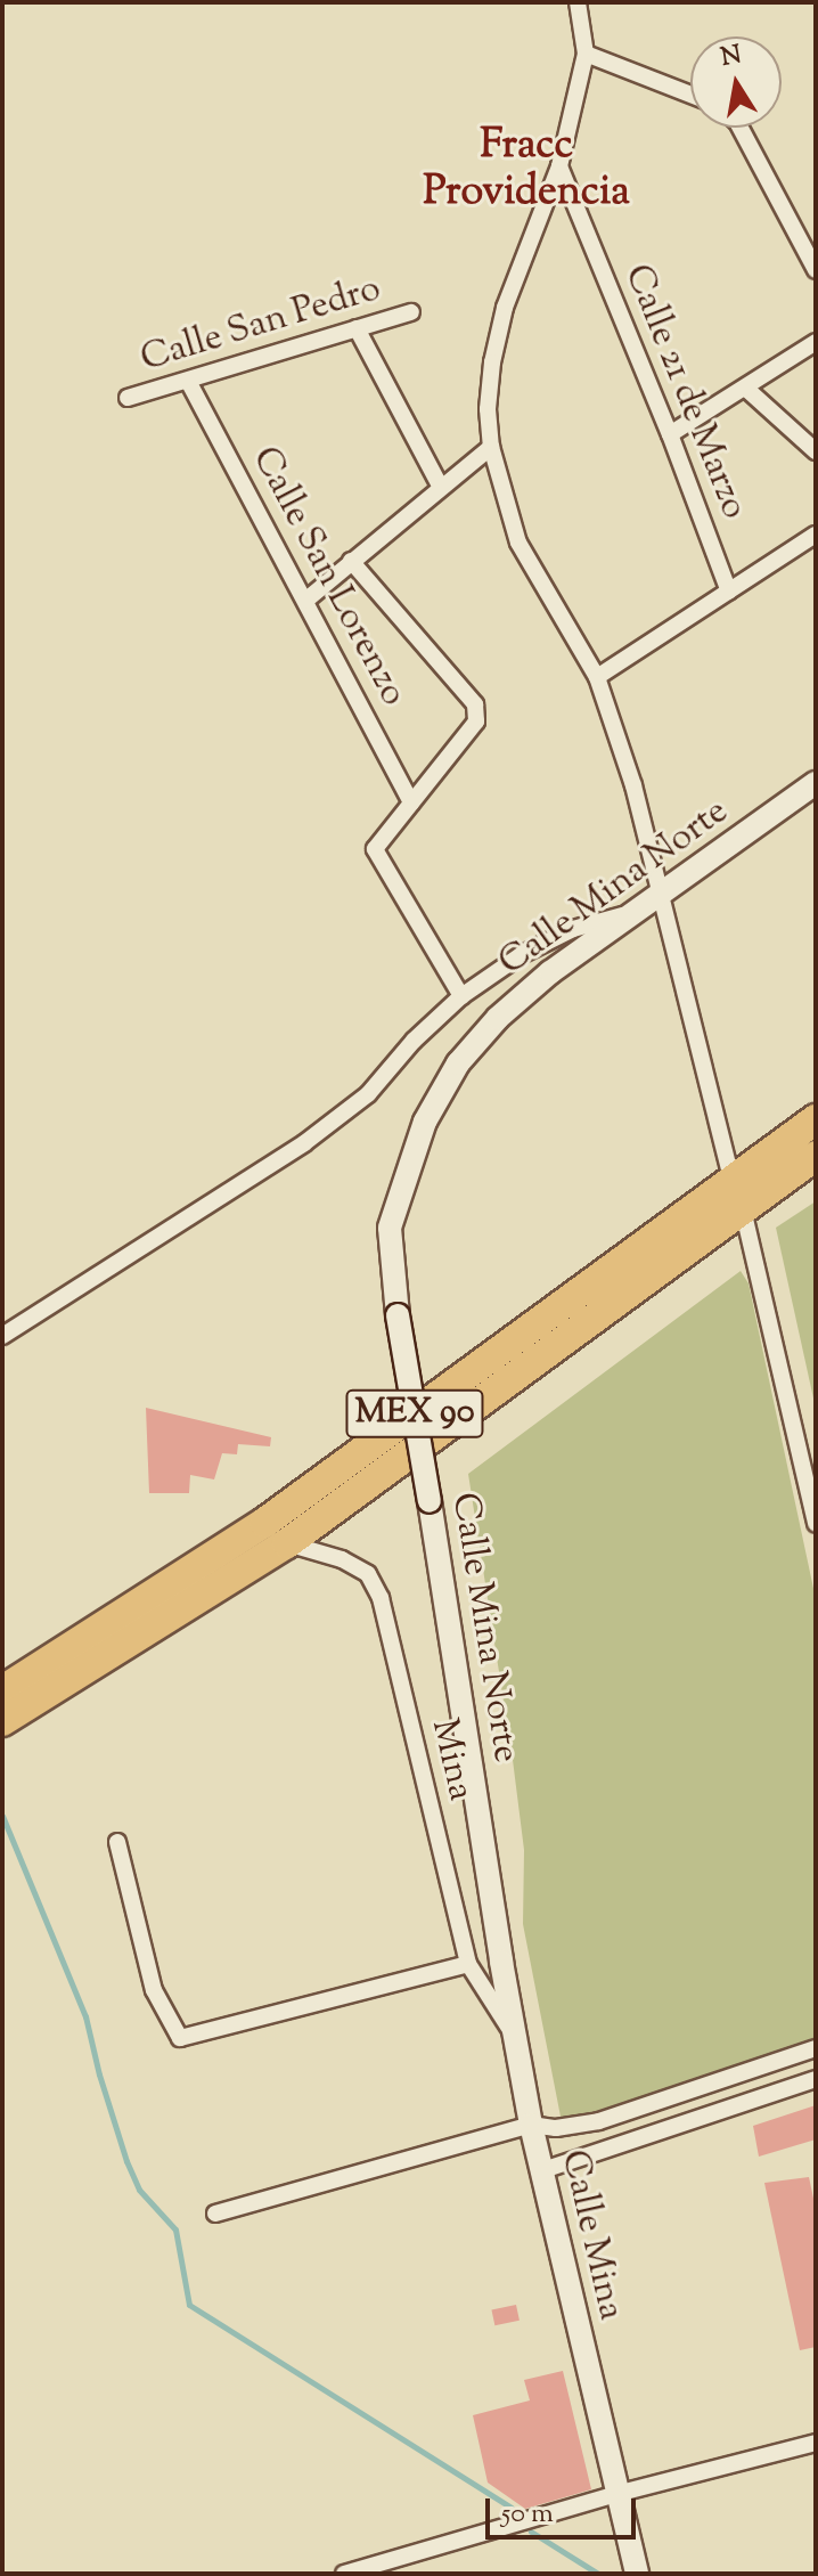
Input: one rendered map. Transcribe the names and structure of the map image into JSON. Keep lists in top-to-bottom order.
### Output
{
  "streets": {
    "highway": ["MEX 90"],
    "street": [
      "Calle San Pedro",
      "Calle 21 de Marzo",
      "Calle San Lorenzo",
      "Calle Mina Norte",
      "Mina",
      "Calle Mina"
    ]
  },
  "crossings": [
    ["Calle San Pedro", "Calle San Lorenzo"],
    ["Calle Mina Norte", "Mina"],
    ["Calle Mina Norte", "Calle Mina"],
    ["MEX 90", "Mina"]
  ],
  "districts": ["Fracc Providencia"],
  "scale_bar": "50 m",
  "north": "top"
}
